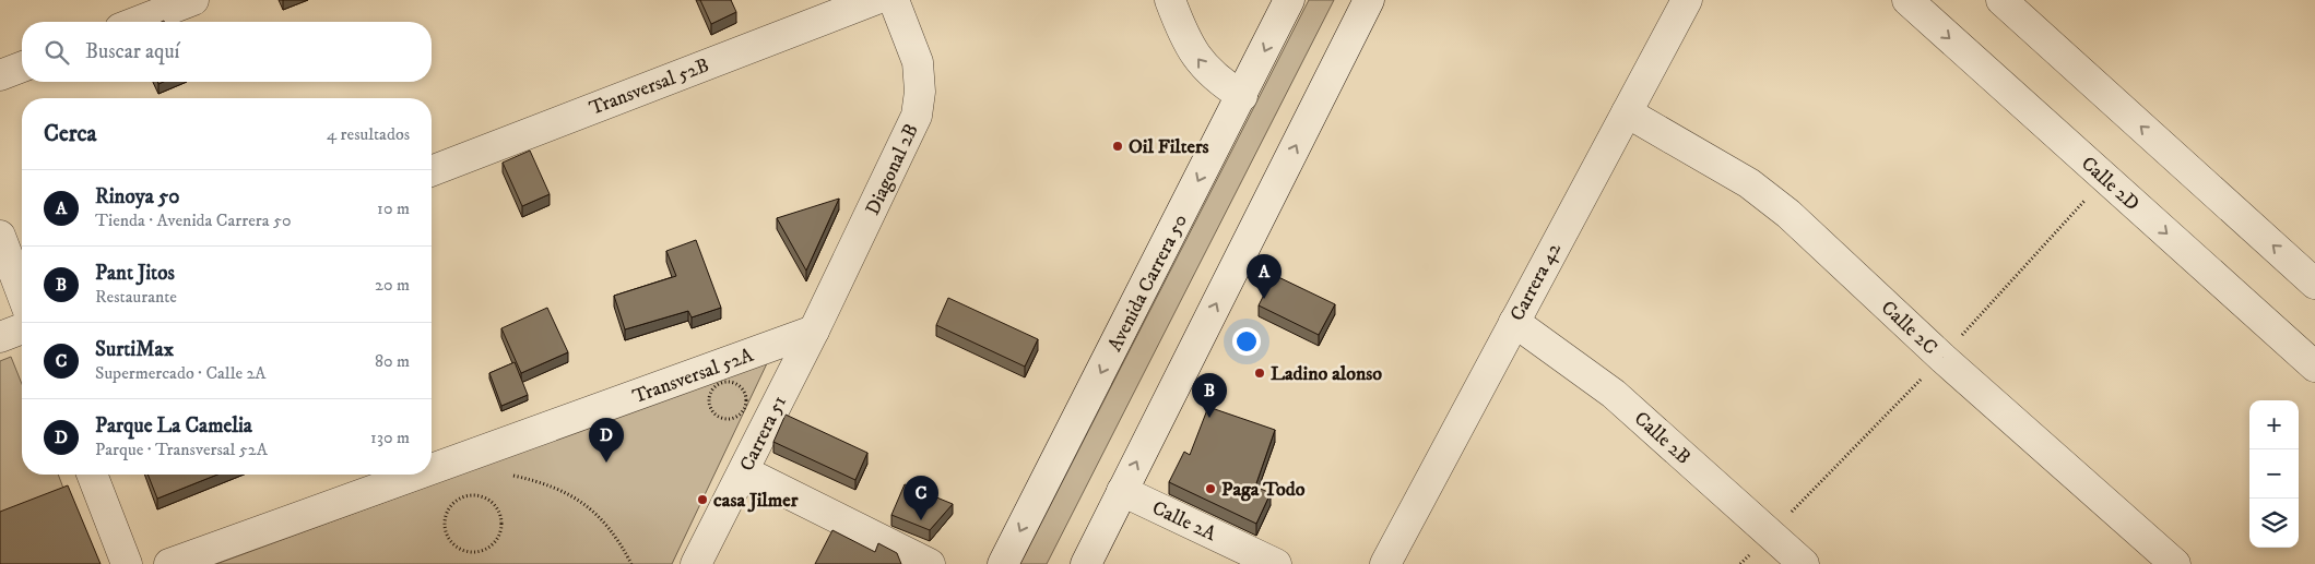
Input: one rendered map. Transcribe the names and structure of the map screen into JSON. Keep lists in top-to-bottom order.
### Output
{
  "streets": {
    "street": [
      "Transversal 52B",
      "Diagonal 2B",
      "Calle 2D",
      "Carrera 42",
      "Avenida Carrera 50",
      "Calle 2C",
      "Transversal 52A",
      "Carrera 51",
      "Calle 2B",
      "Calle 2A"
    ]
  },
  "crossings": [
    ["Diagonal 2B", "Transversal 52A"],
    ["Diagonal 2B", "Carrera 51"],
    ["Carrera 42", "Calle 2C"],
    ["Carrera 42", "Calle 2B"],
    ["Transversal 52A", "Carrera 51"]
  ],
  "places": [
    "Oil Filters",
    "Ladino alonso",
    "Paga Todo",
    "casa Jilmer"
  ],
  "page": {
    "search": "Buscar aquí",
    "heading": ["Cerca", "4 resultados"],
    "list": [
      {
        "mark": "A",
        "name": "Rinoya 50",
        "note": "Tienda · Avenida Carrera 50",
        "value": "10 m"
      },
      {
        "mark": "B",
        "name": "Pant Jitos",
        "note": "Restaurante",
        "value": "20 m"
      },
      {
        "mark": "C",
        "name": "SurtiMax",
        "note": "Supermercado · Calle 2A",
        "value": "80 m"
      },
      {
        "mark": "D",
        "name": "Parque La Camelia",
        "note": "Parque · Transversal 52A",
        "value": "130 m"
      }
    ],
    "pins": [
      "A",
      "B",
      "D",
      "C"
    ],
    "map_buttons": ["+", "−"]
  }
}
